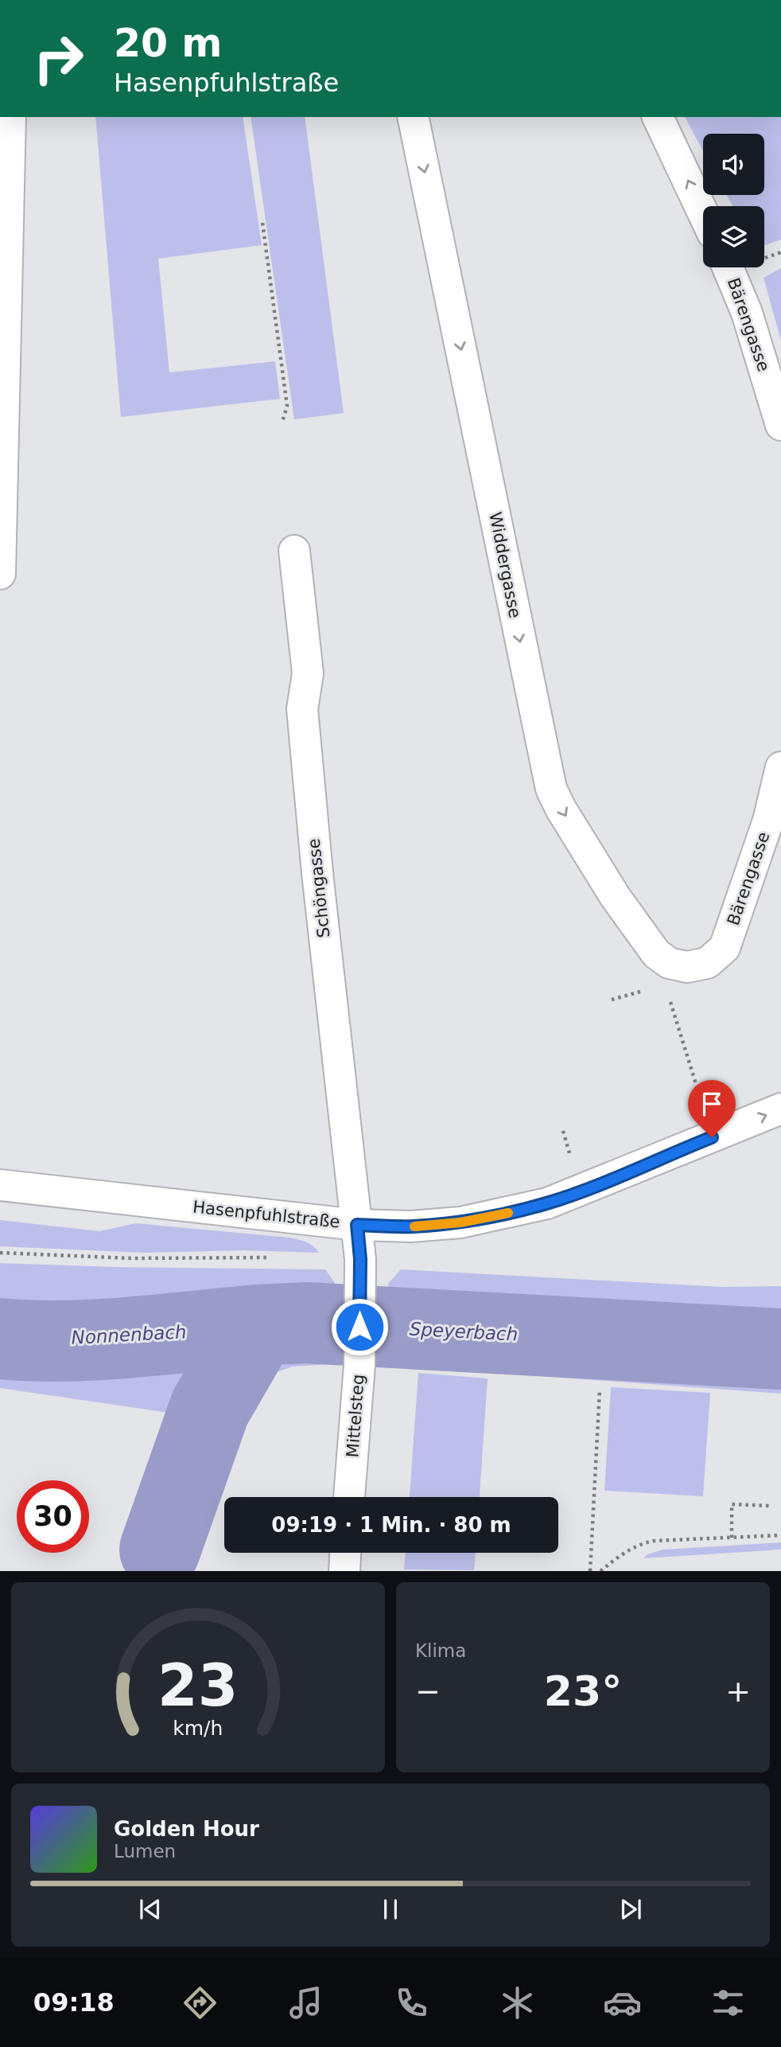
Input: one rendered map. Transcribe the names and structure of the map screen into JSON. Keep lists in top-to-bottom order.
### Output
{
  "streets": {
    "street": [
      "Bärengasse",
      "Widdergasse",
      "Schöngasse",
      "Hasenpfuhlstraße",
      "Mittelsteg"
    ]
  },
  "crossings": [
    ["Bärengasse", "Widdergasse"],
    ["Schöngasse", "Hasenpfuhlstraße"],
    ["Schöngasse", "Mittelsteg"],
    ["Hasenpfuhlstraße", "Mittelsteg"]
  ],
  "one_way": ["Widdergasse"],
  "water": ["Speyerbach", "Nonnenbach"],
  "page": {
    "turn": ["20 m", "Hasenpfuhlstraße"],
    "limit": "30",
    "trip": "09:19 · 1 Min. · 80 m",
    "tile": "Klima",
    "heat": ["−", "23°", "+"],
    "song": ["Golden Hour", "Lumen"],
    "tabs": "09:18",
    "gauge": ["23", "km/h"]
  }
}
